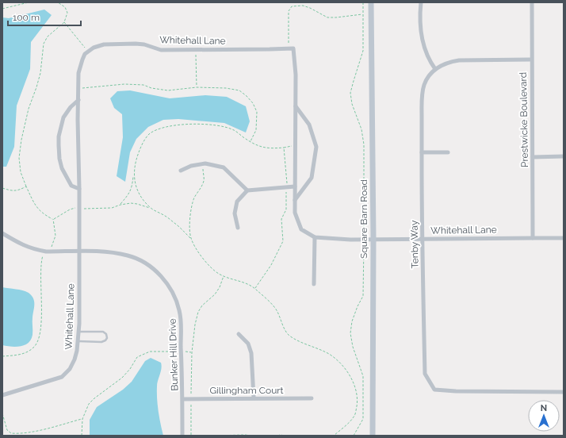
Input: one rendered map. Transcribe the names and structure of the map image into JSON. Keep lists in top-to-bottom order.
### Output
{
  "streets": {
    "street": [
      "Whitehall Lane",
      "Prestwicke Boulevard",
      "Square Barn Road",
      "Tenby Way",
      "Bunker Hill Drive",
      "Gillingham Court"
    ]
  },
  "crossings": [
    ["Whitehall Lane", "Prestwicke Boulevard"],
    ["Whitehall Lane", "Square Barn Road"],
    ["Whitehall Lane", "Tenby Way"],
    ["Whitehall Lane", "Bunker Hill Drive"],
    ["Prestwicke Boulevard", "Tenby Way"],
    ["Bunker Hill Drive", "Gillingham Court"]
  ],
  "scale_bar": "100 m",
  "north": "top"
}
